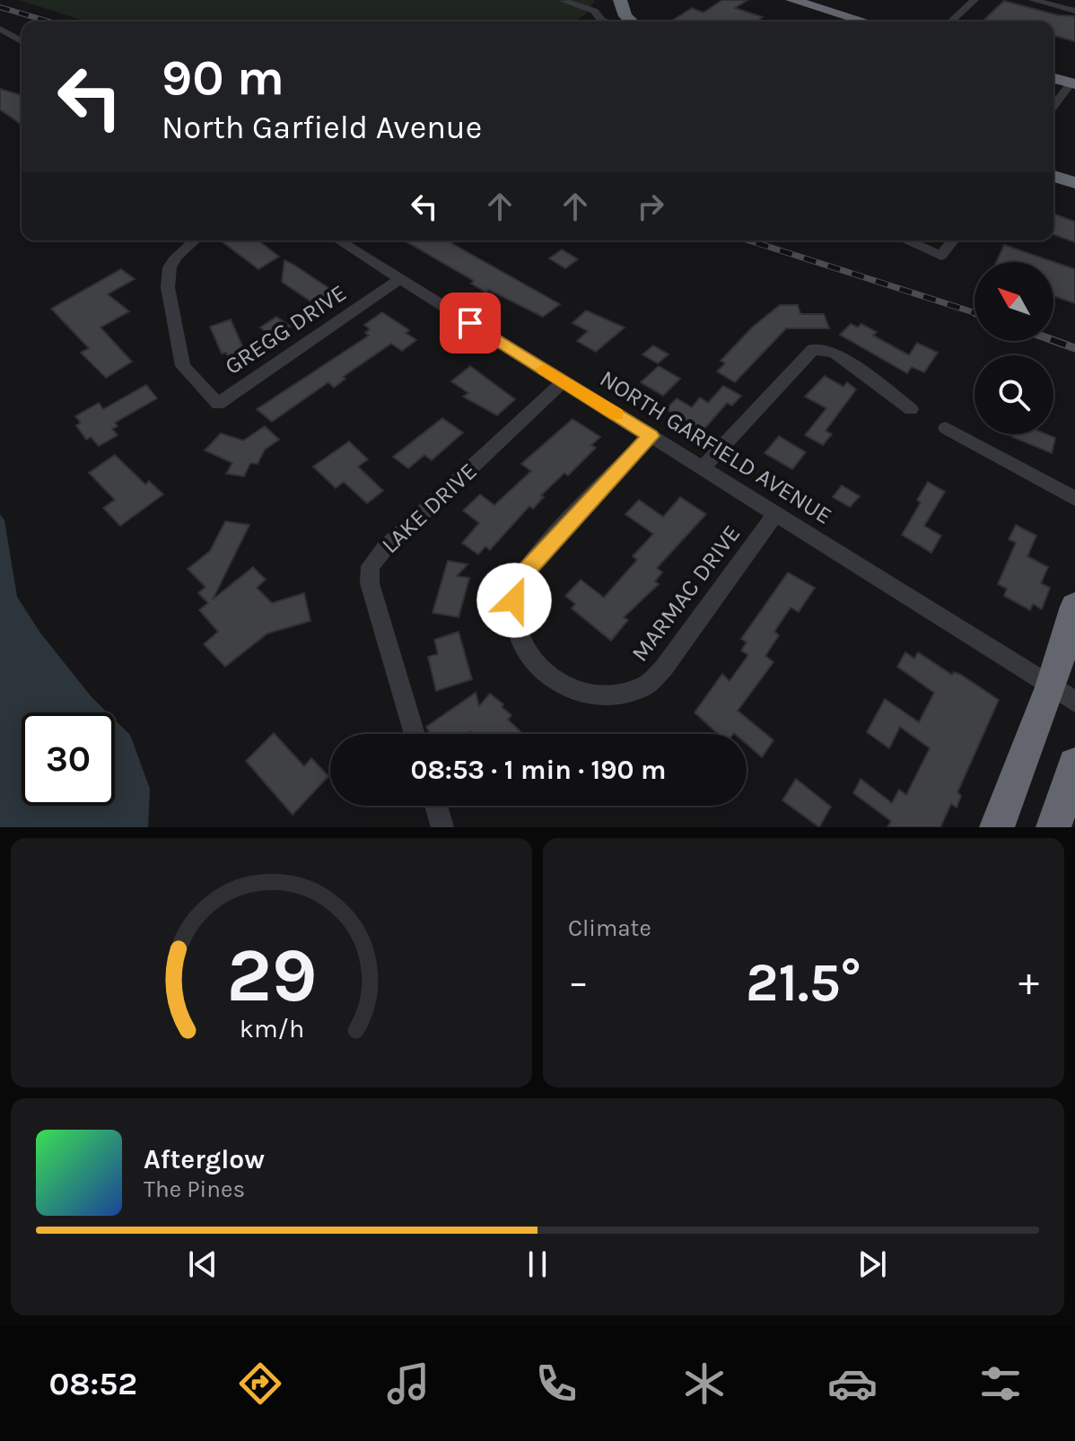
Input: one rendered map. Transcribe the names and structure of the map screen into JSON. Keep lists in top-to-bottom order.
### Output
{
  "streets": {
    "street": [
      "GREGG DRIVE",
      "NORTH GARFIELD AVENUE",
      "LAKE DRIVE",
      "MARMAC DRIVE"
    ]
  },
  "crossings": [
    ["GREGG DRIVE", "NORTH GARFIELD AVENUE"],
    ["NORTH GARFIELD AVENUE", "LAKE DRIVE"],
    ["NORTH GARFIELD AVENUE", "MARMAC DRIVE"]
  ],
  "north": "top left",
  "page": {
    "turn": ["90 m", "North Garfield Avenue"],
    "limit": "30",
    "trip": "08:53 · 1 min · 190 m",
    "tile": "Climate",
    "heat": ["−", "21.5°", "+"],
    "song": ["Afterglow", "The Pines"],
    "tabs": "08:52",
    "gauge": ["29", "km/h"]
  }
}
